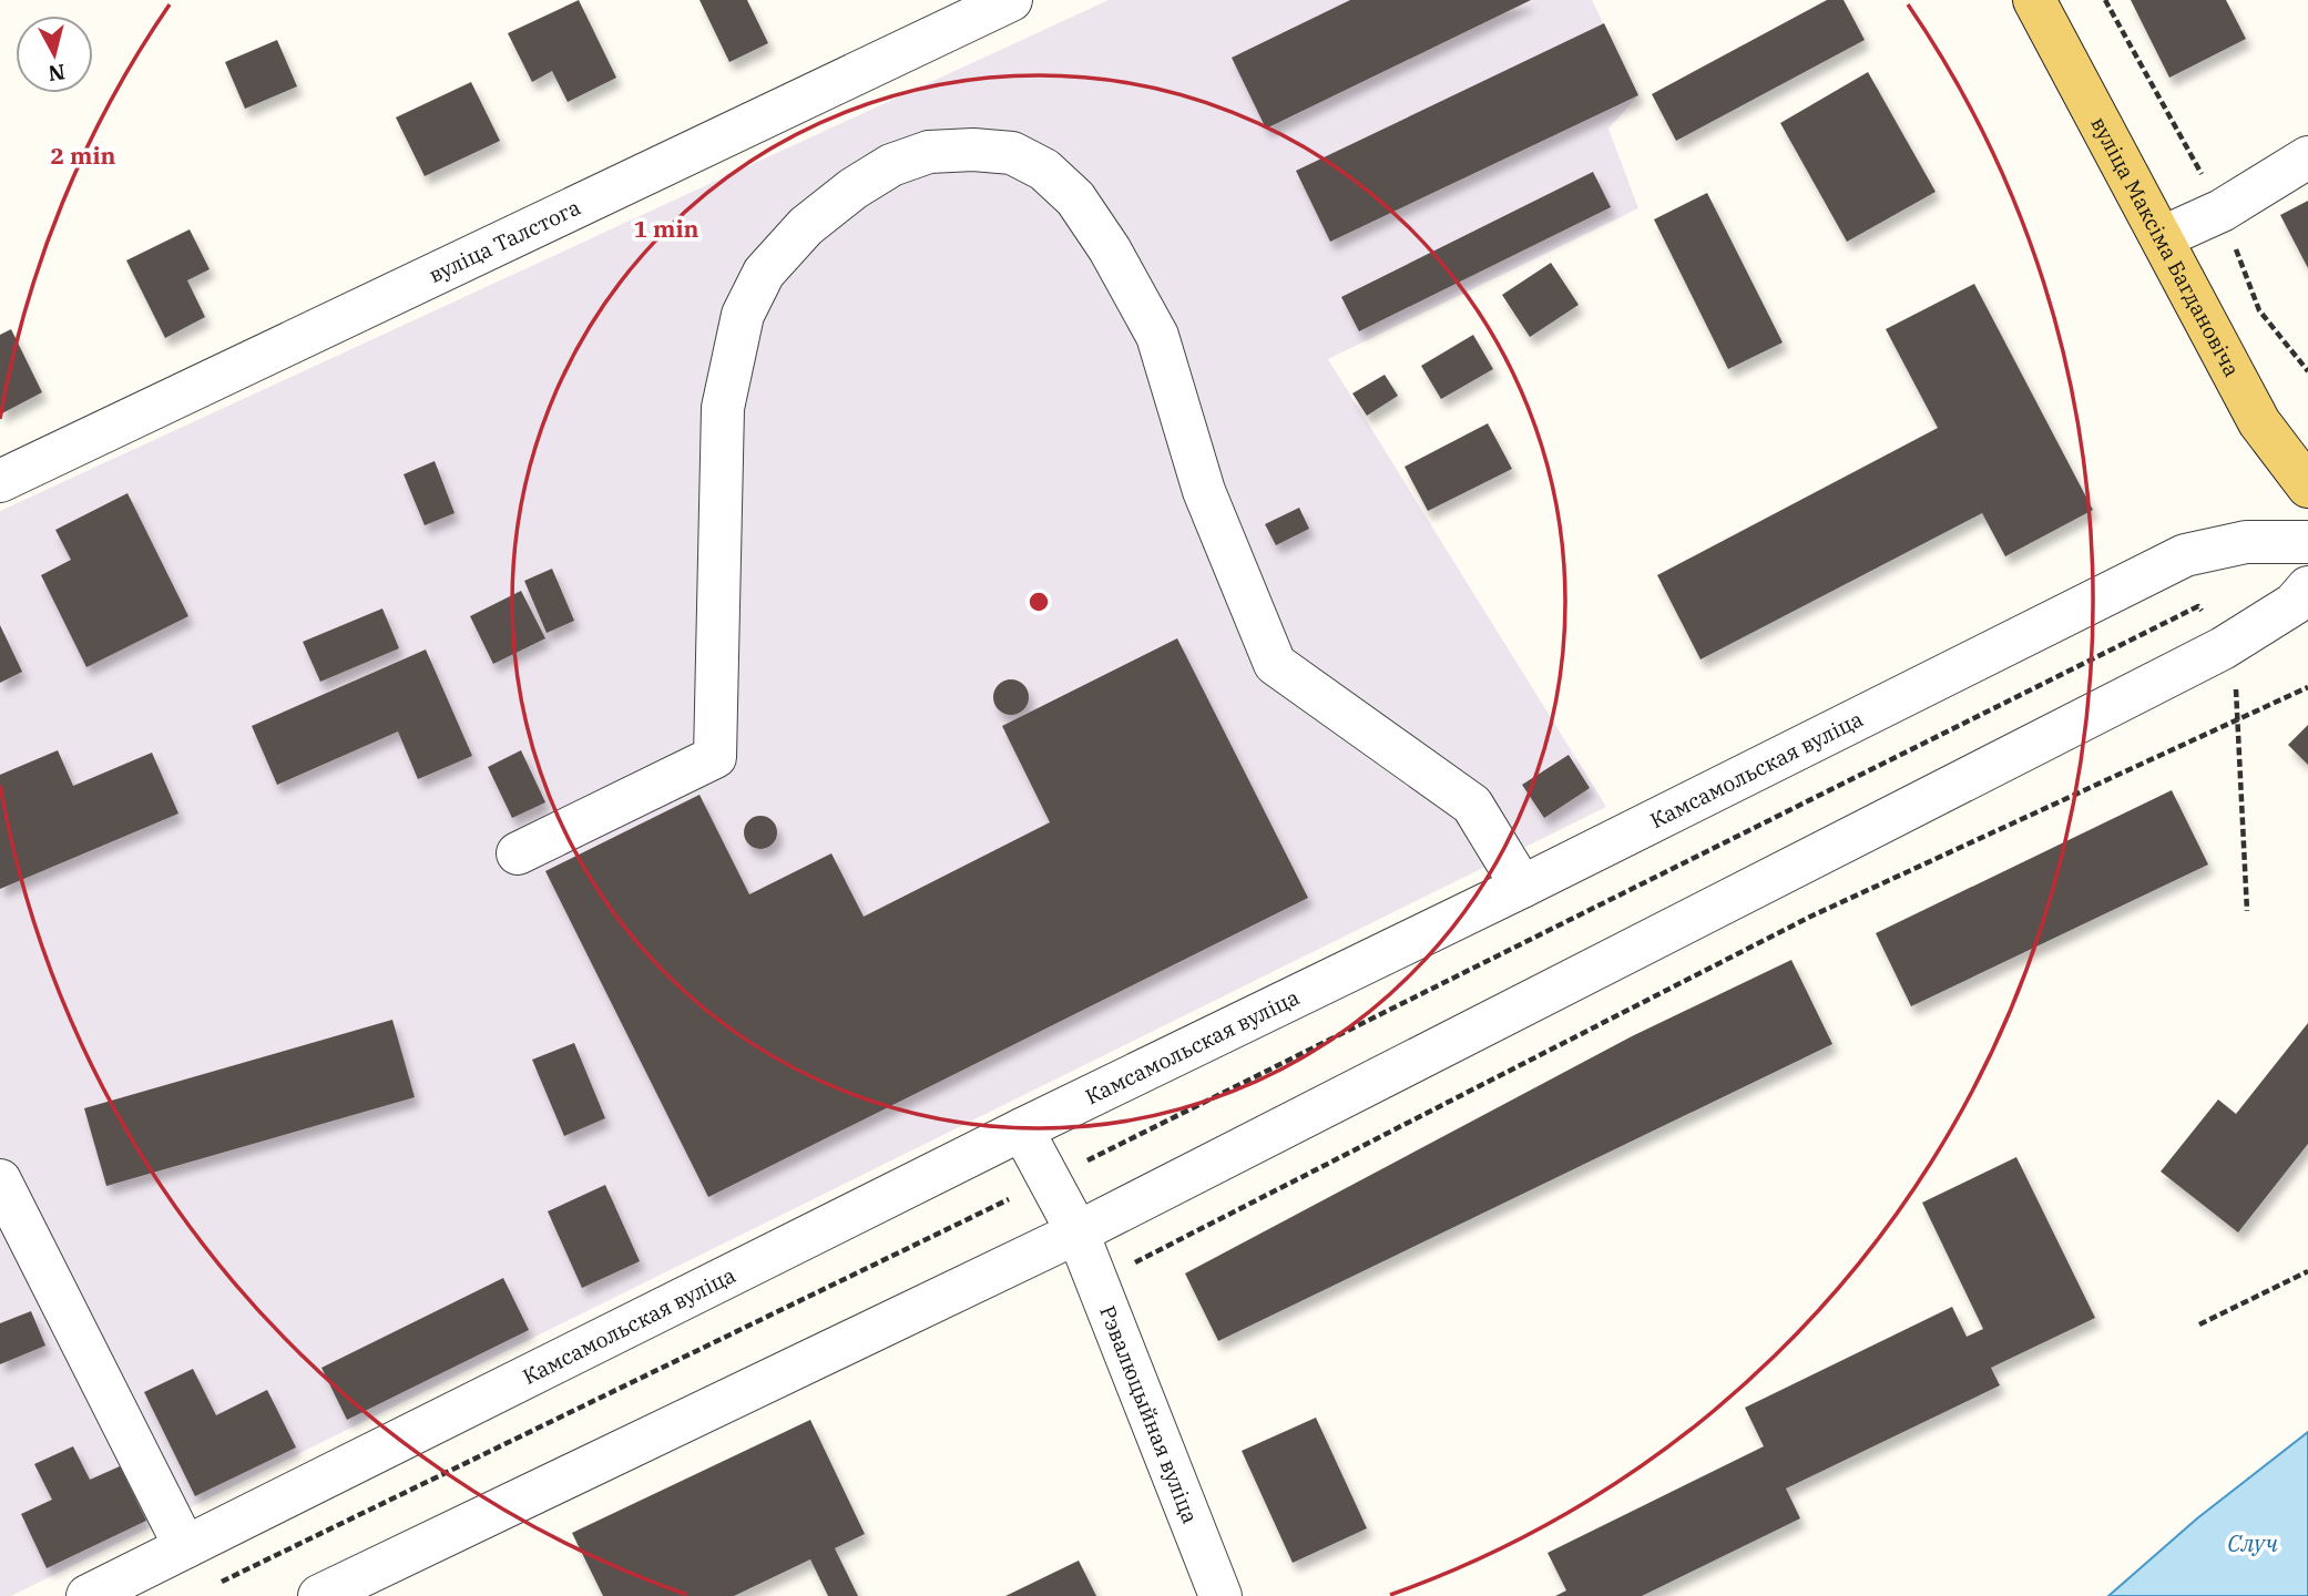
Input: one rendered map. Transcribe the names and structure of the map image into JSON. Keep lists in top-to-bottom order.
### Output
{
  "streets": {
    "main road": ["вуліца Максіма Багдановіча"],
    "street": ["вуліца Талстога", "Камсамольская вуліца", "Рэвалюцыйная вуліца"]
  },
  "crossings": [
    ["Камсамольская вуліца", "Рэвалюцыйная вуліца"]
  ],
  "water": ["Случ"],
  "north": "bottom",
  "rings": ["2 min", "1 min"]
}
